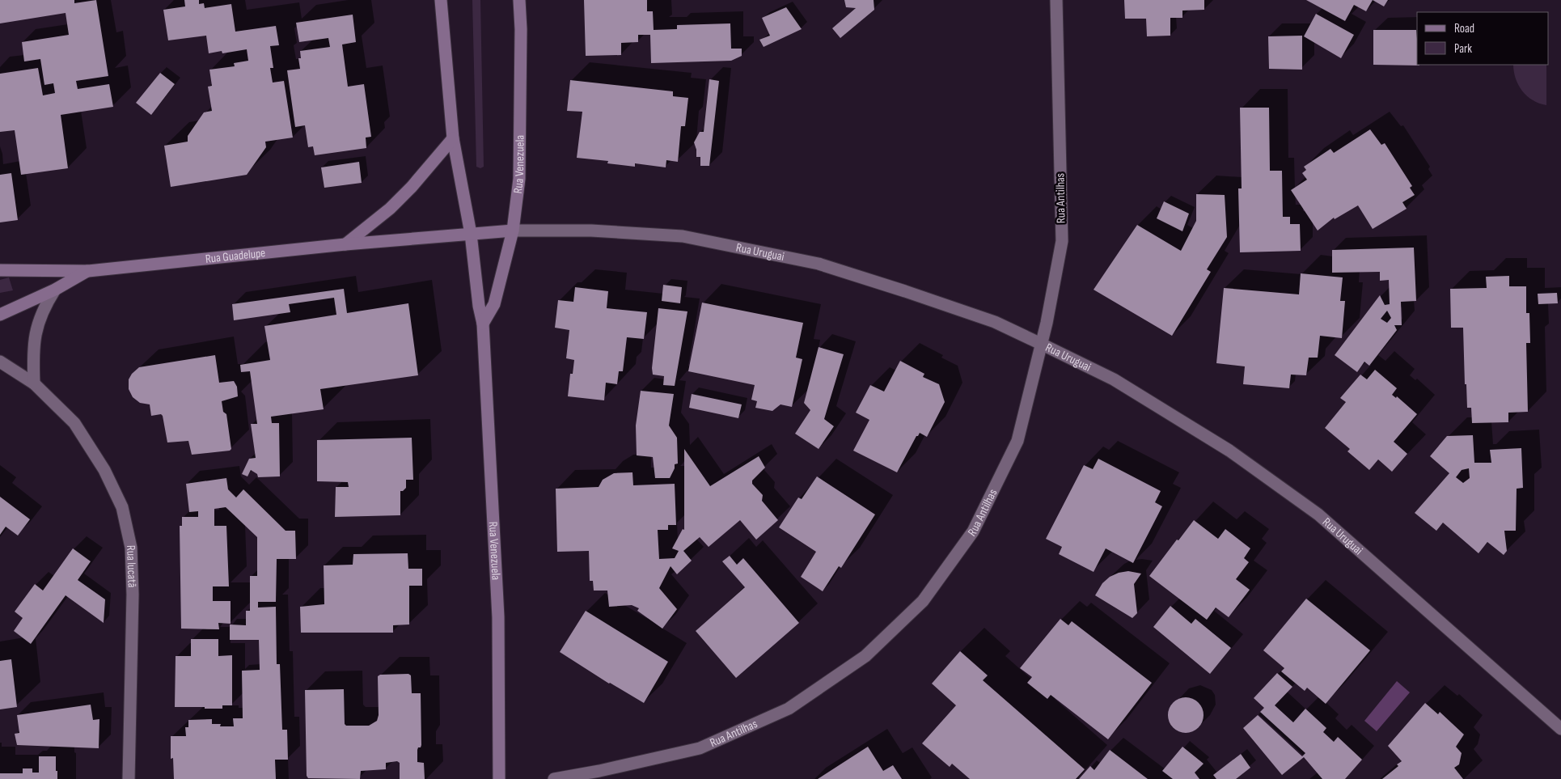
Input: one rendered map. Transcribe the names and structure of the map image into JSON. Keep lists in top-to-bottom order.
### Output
{
  "streets": {
    "street": [
      "Rua Venezuela",
      "Rua Antilhas",
      "Rua Uruguai",
      "Rua Guadelupe",
      "Rua Iucatã"
    ]
  },
  "crossings": [
    ["Rua Venezuela", "Rua Uruguai"],
    ["Rua Venezuela", "Rua Guadelupe"],
    ["Rua Antilhas", "Rua Uruguai"],
    ["Rua Uruguai", "Rua Guadelupe"]
  ],
  "legend": ["Road", "Park"]
}
